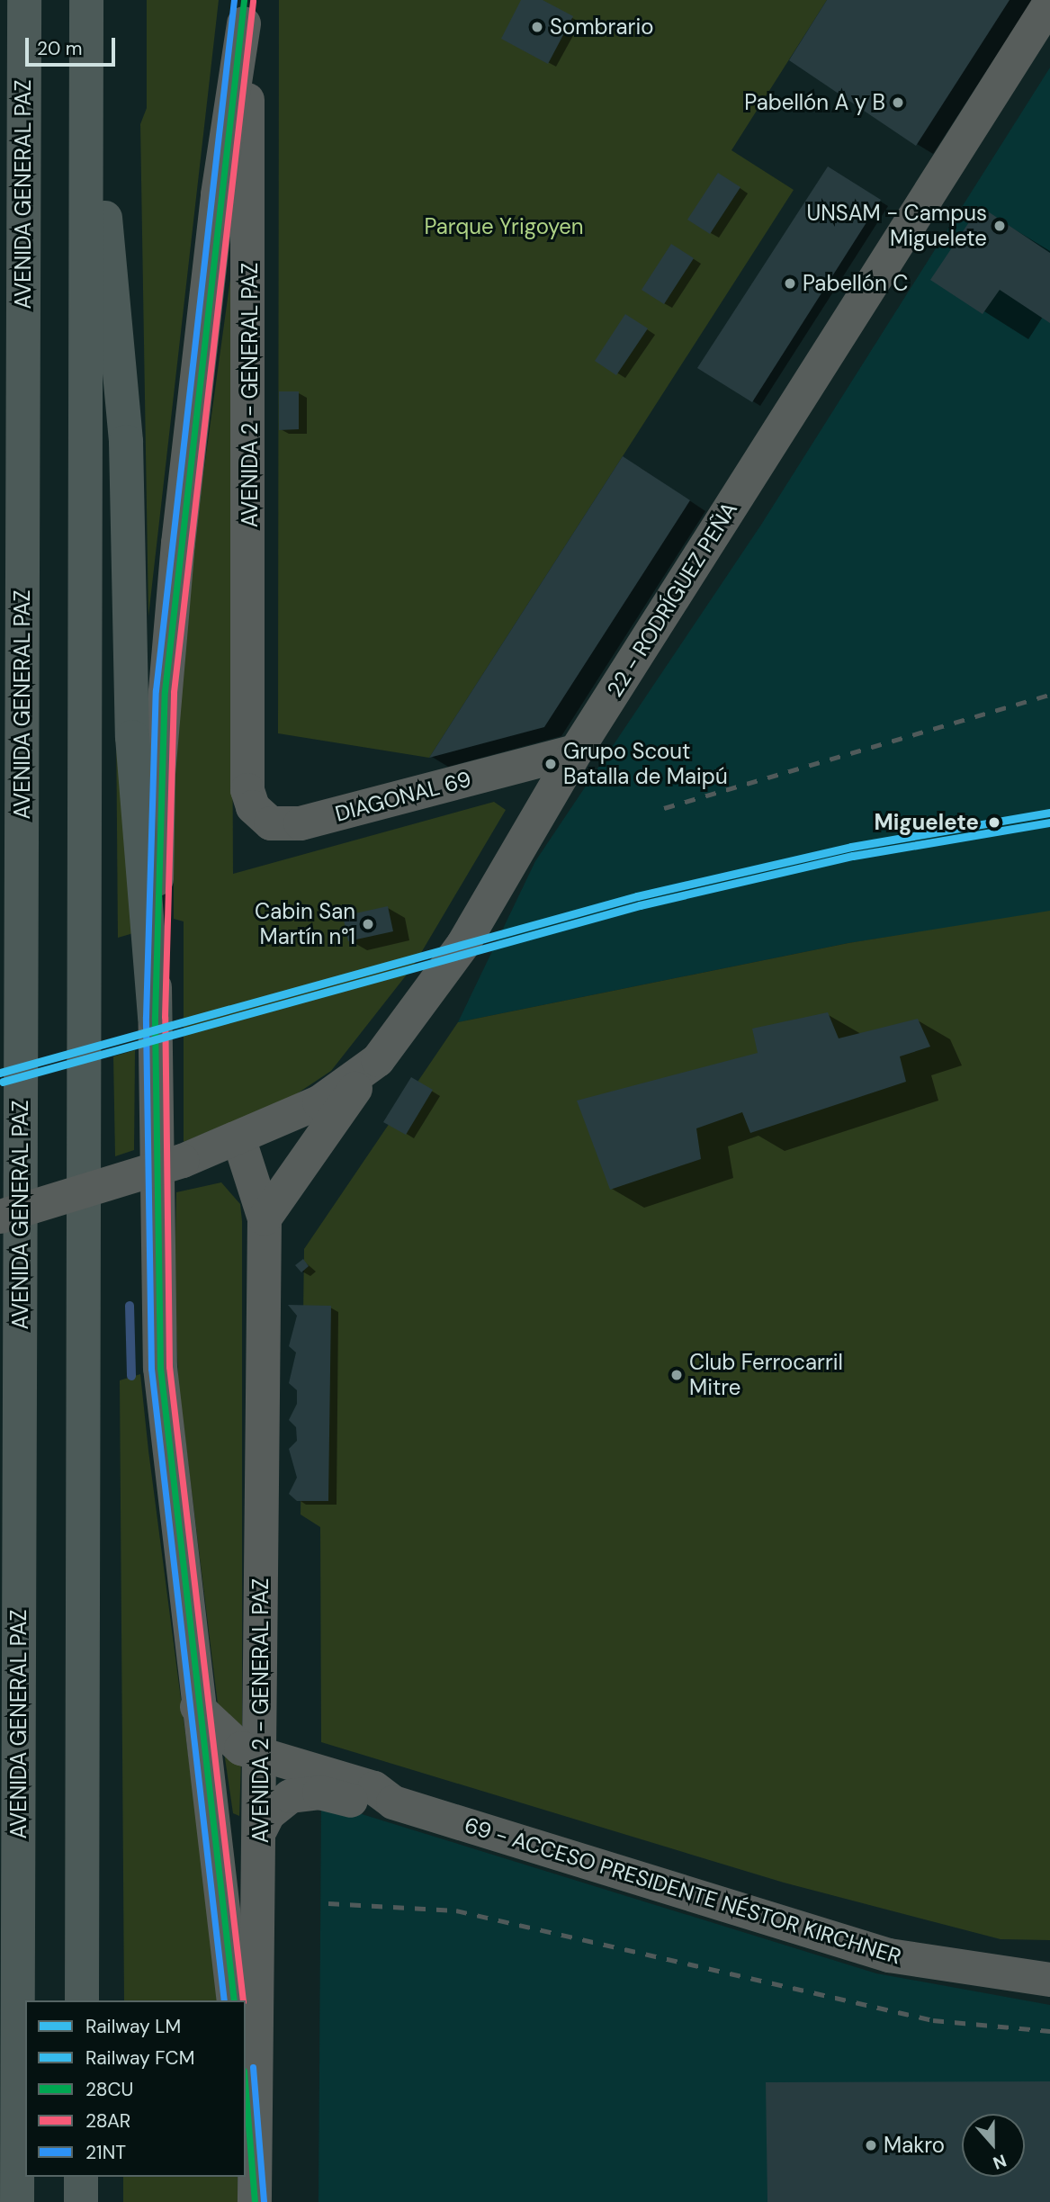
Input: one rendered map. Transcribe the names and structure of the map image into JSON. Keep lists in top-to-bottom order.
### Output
{
  "streets": {
    "highway": ["AVENIDA GENERAL PAZ"],
    "street": [
      "AVENIDA 2 - GENERAL PAZ",
      "22 - RODRÍGUEZ PEÑA",
      "DIAGONAL 69",
      "69 - ACCESO PRESIDENTE NÉSTOR KIRCHNER"
    ]
  },
  "crossings": [
    ["AVENIDA 2 - GENERAL PAZ", "22 - RODRÍGUEZ PEÑA"],
    ["AVENIDA 2 - GENERAL PAZ", "DIAGONAL 69"],
    ["AVENIDA 2 - GENERAL PAZ", "69 - ACCESO PRESIDENTE NÉSTOR KIRCHNER"],
    ["22 - RODRÍGUEZ PEÑA", "DIAGONAL 69"]
  ],
  "parks": ["Parque Yrigoyen"],
  "places": [
    "Sombrario",
    "Pabellón A y B",
    "UNSAM - Campus Miguelete",
    "Pabellón C",
    "Grupo Scout Batalla de Maipú",
    "Miguelete",
    "Cabin San Martín n°1",
    "Club Ferrocarril Mitre",
    "Makro"
  ],
  "lines": [
    "transit line 28CU",
    "transit line 21NT",
    "transit line 28AR",
    "rail line LM",
    "rail line FCM"
  ],
  "legend": [
    "Railway LM",
    "Railway FCM",
    "28CU",
    "28AR",
    "21NT"
  ],
  "scale_bar": "20 m",
  "north": "bottom"
}
